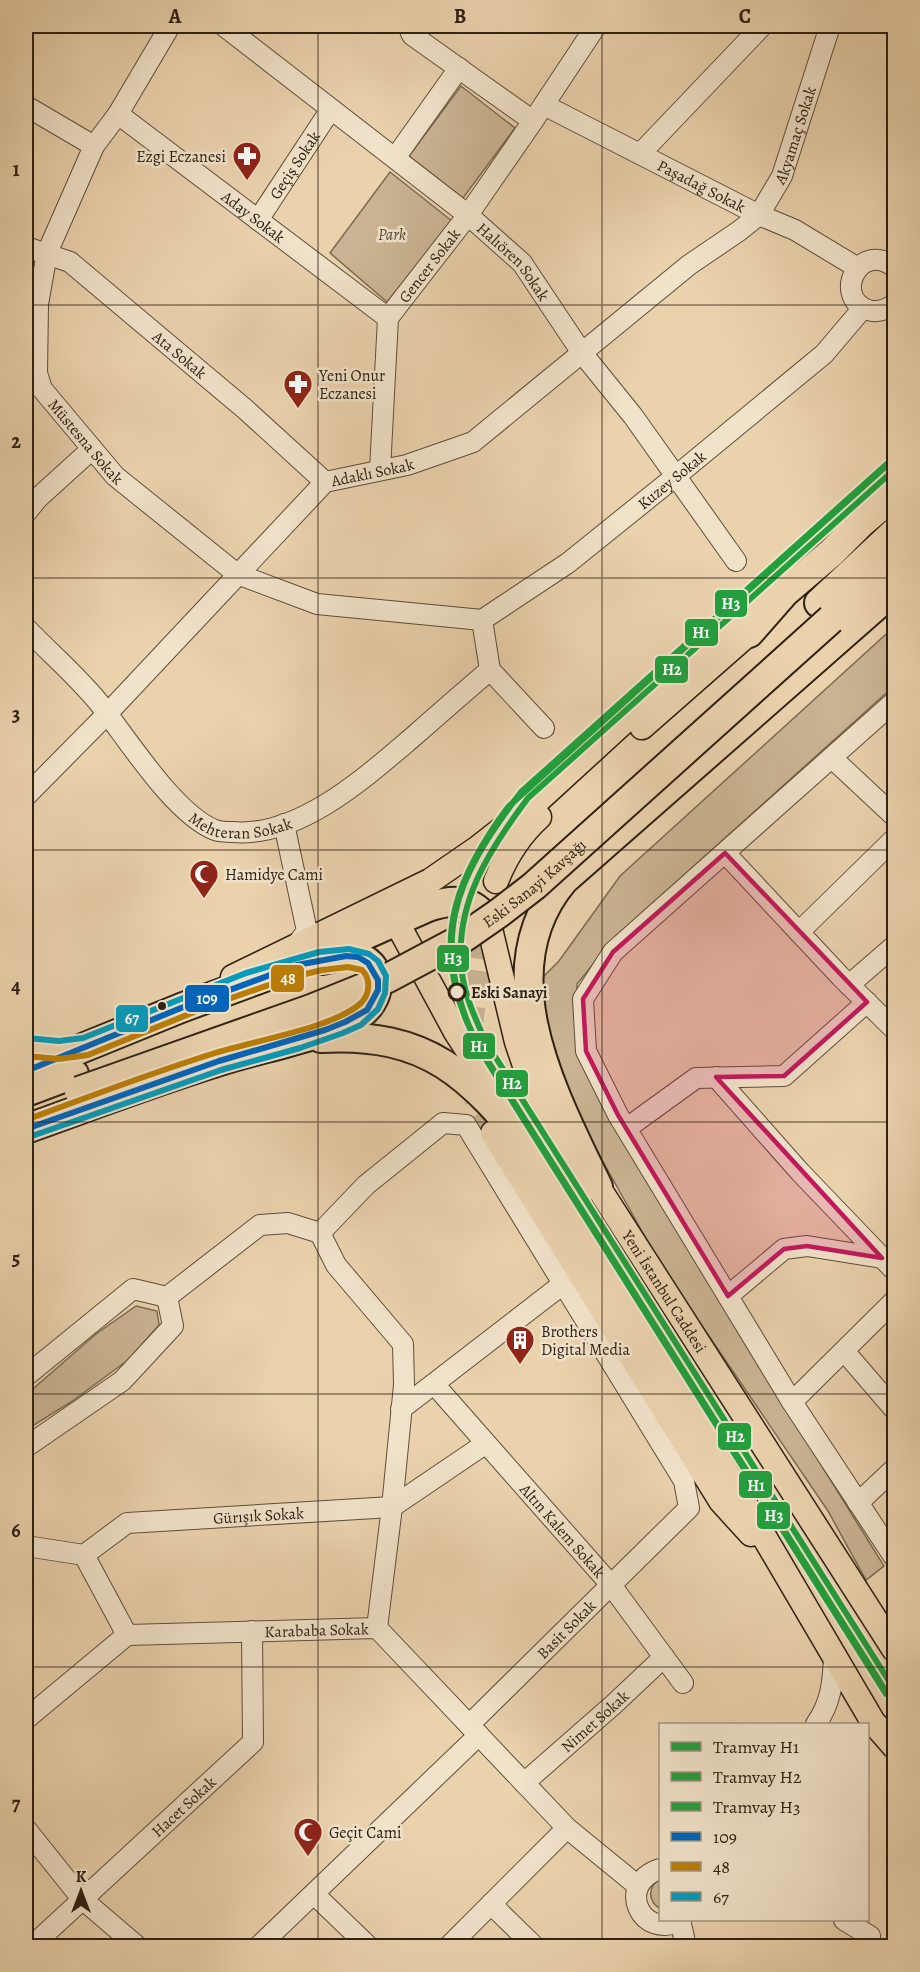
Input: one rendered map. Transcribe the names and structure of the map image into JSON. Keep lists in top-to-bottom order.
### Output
{
  "streets": {
    "highway": ["Eski Sanayi Kavşağı"],
    "main road": ["Yeni İstanbul Caddesi"],
    "street": [
      "Akyamaç Sokak",
      "Geçiş Sokak",
      "Paşadağ Sokak",
      "Aday Sokak",
      "Halıören Sokak",
      "Gencer Sokak",
      "Ata Sokak",
      "Müstesna Sokak",
      "Adaklı Sokak",
      "Kuzey Sokak",
      "Mehteran Sokak",
      "Gürışık Sokak",
      "Altın Kalem Sokak",
      "Karababa Sokak",
      "Basit Sokak",
      "Nimet Sokak",
      "Hacet Sokak"
    ]
  },
  "crossings": [
    ["Akyamaç Sokak", "Paşadağ Sokak"],
    ["Akyamaç Sokak", "Adaklı Sokak"],
    ["Geçiş Sokak", "Aday Sokak"],
    ["Geçiş Sokak", "Halıören Sokak"],
    ["Paşadağ Sokak", "Gencer Sokak"],
    ["Aday Sokak", "Gencer Sokak"],
    ["Aday Sokak", "Müstesna Sokak"],
    ["Halıören Sokak", "Gencer Sokak"],
    ["Halıören Sokak", "Adaklı Sokak"],
    ["Halıören Sokak", "Kuzey Sokak"],
    ["Gencer Sokak", "Adaklı Sokak"],
    ["Ata Sokak", "Müstesna Sokak"],
    ["Ata Sokak", "Adaklı Sokak"],
    ["Müstesna Sokak", "Adaklı Sokak"],
    ["Müstesna Sokak", "Kuzey Sokak"],
    ["Adaklı Sokak", "Mehteran Sokak"],
    ["Altın Kalem Sokak", "Basit Sokak"],
    ["Altın Kalem Sokak", "Nimet Sokak"],
    ["Karababa Sokak", "Basit Sokak"],
    ["Karababa Sokak", "Nimet Sokak"],
    ["Karababa Sokak", "Hacet Sokak"]
  ],
  "parks": ["Park"],
  "places": {
    "pharmacy": ["Ezgi Eczanesi", "Yeni Onur Eczanesi"],
    "mosque": ["Hamidye Cami", "Geçit Cami"],
    "other": ["Eski Sanayi"],
    "building": ["Brothers Digital Media"]
  },
  "lines": [
    "tram line H1",
    "tram line H3",
    "tram line H2",
    "transit line 67",
    "transit line 109",
    "transit line 48"
  ],
  "legend": [
    "Tramvay H1",
    "Tramvay H2",
    "Tramvay H3",
    "109",
    "48",
    "67"
  ],
  "north": "top",
  "grid": {
    "columns": ["A", "B", "C"],
    "rows": [
      "1",
      "2",
      "3",
      "4",
      "5",
      "6",
      "7"
    ]
  }
}
